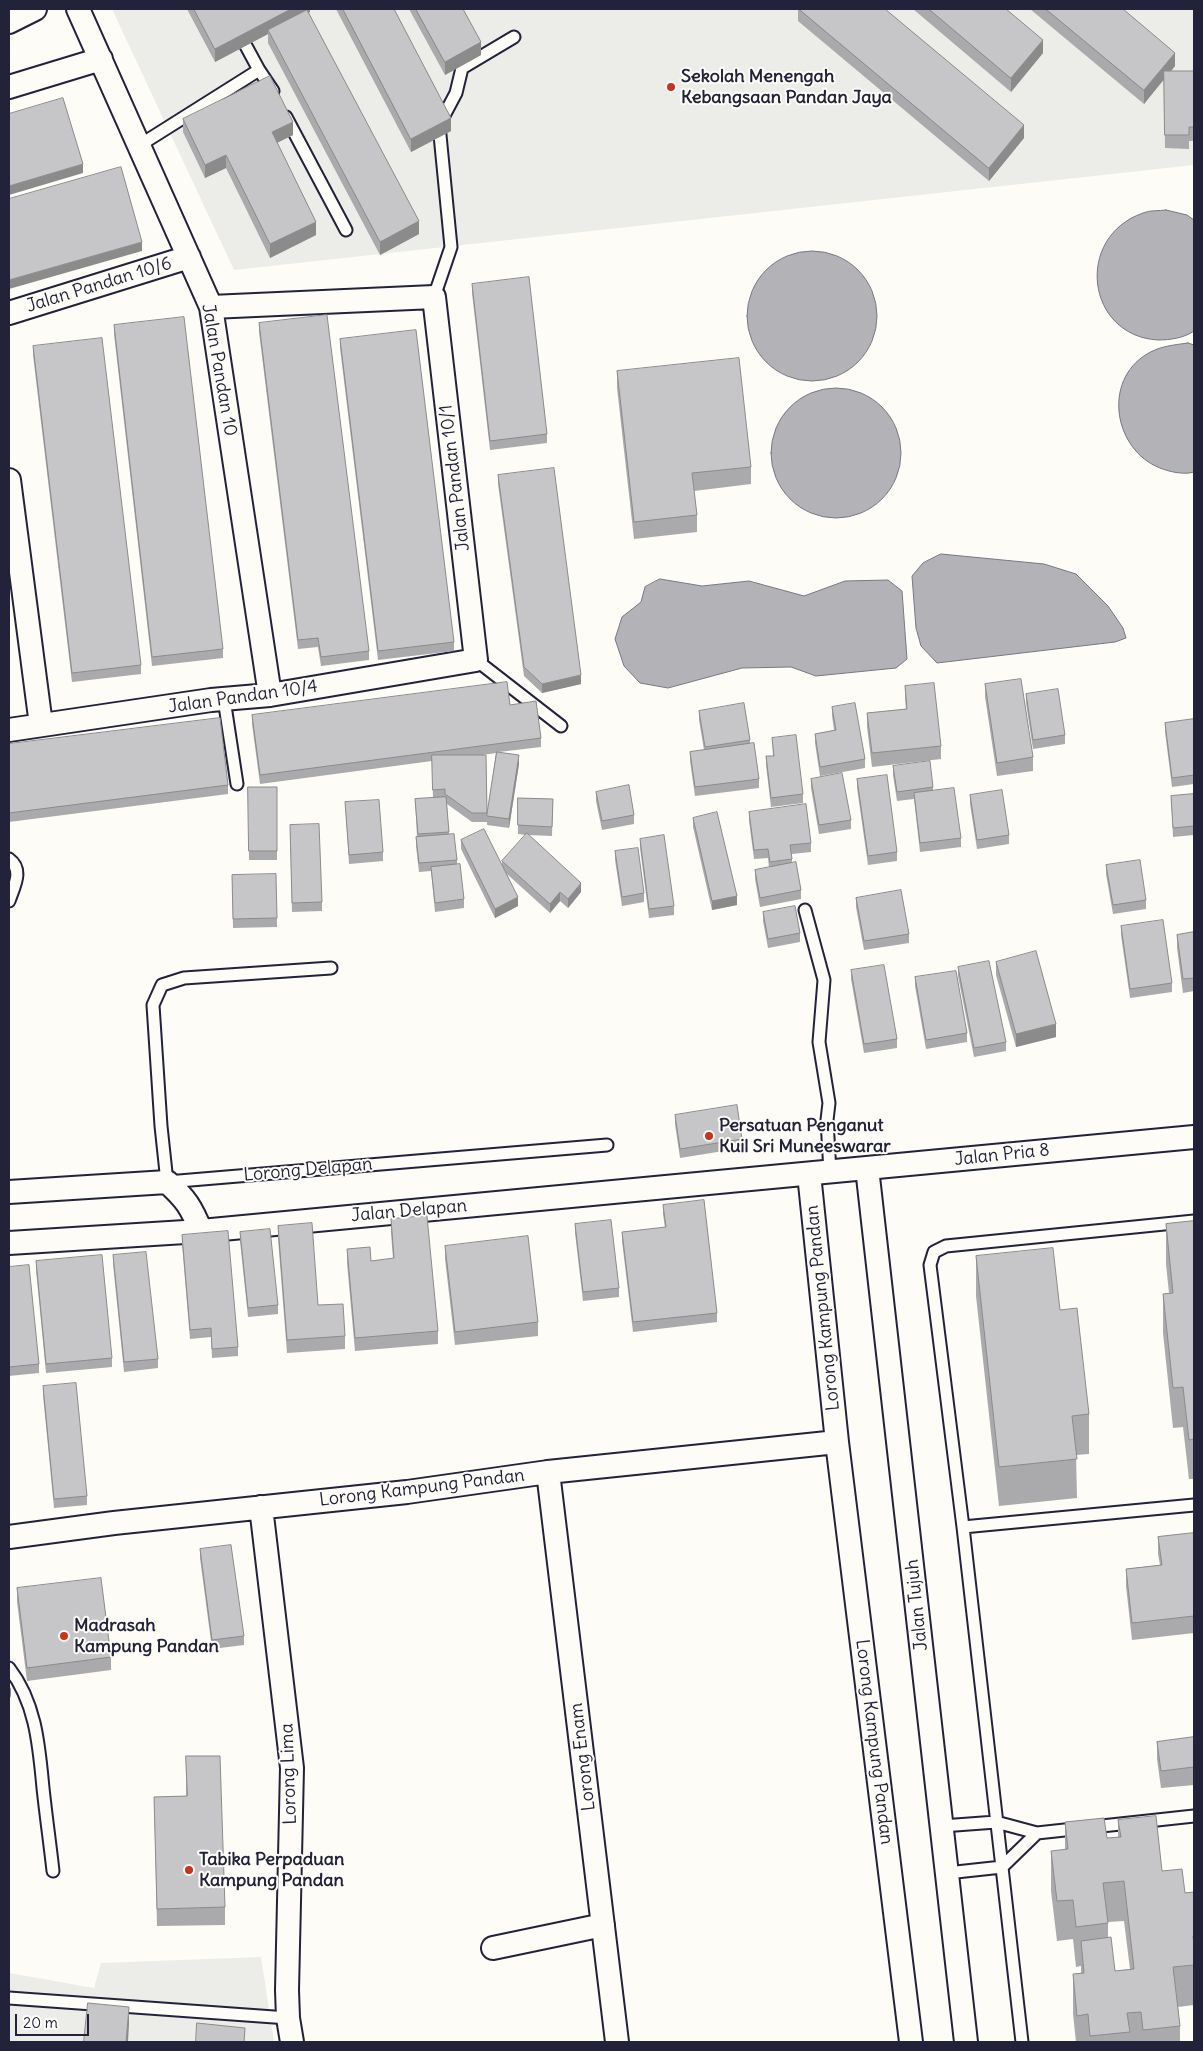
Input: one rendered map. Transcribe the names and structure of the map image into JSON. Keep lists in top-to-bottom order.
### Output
{
  "streets": {
    "street": [
      "Jalan Pandan 10/6",
      "Jalan Pandan 10",
      "Jalan Pandan 10/1",
      "Jalan Pandan 10/4",
      "Jalan Pria 8",
      "Lorong Delapan",
      "Jalan Delapan",
      "Lorong Kampung Pandan",
      "Jalan Tujuh",
      "Lorong Enam",
      "Lorong Lima"
    ]
  },
  "crossings": [
    ["Jalan Pandan 10/6", "Jalan Pandan 10"],
    ["Jalan Pandan 10", "Jalan Pandan 10/4"],
    ["Jalan Pandan 10/1", "Jalan Pandan 10/4"],
    ["Jalan Pria 8", "Jalan Delapan"],
    ["Jalan Pria 8", "Lorong Kampung Pandan"],
    ["Jalan Pria 8", "Jalan Tujuh"],
    ["Jalan Delapan", "Lorong Kampung Pandan"],
    ["Lorong Kampung Pandan", "Lorong Enam"],
    ["Lorong Kampung Pandan", "Lorong Lima"]
  ],
  "places": [
    "Sekolah Menengah Kebangsaan Pandan Jaya",
    "Persatuan Penganut Kuil Sri Muneeswarar",
    "Madrasah Kampung Pandan",
    "Tabika Perpaduan Kampung Pandan"
  ],
  "scale_bar": "20 m"
}
